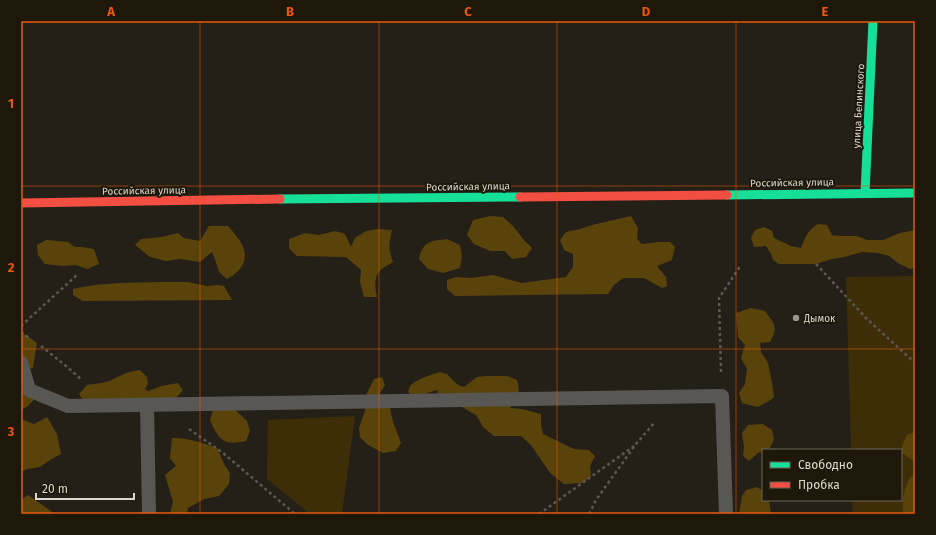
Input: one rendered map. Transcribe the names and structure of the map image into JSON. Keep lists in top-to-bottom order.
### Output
{
  "streets": {
    "main road": ["улица Белинского", "Российская улица"]
  },
  "crossings": [
    ["улица Белинского", "Российская улица"]
  ],
  "places": ["Дымок"],
  "legend": ["Свободно", "Пробка"],
  "scale_bar": "20 m",
  "grid": {
    "columns": [
      "A",
      "B",
      "C",
      "D",
      "E"
    ],
    "rows": ["1", "2", "3"]
  }
}
